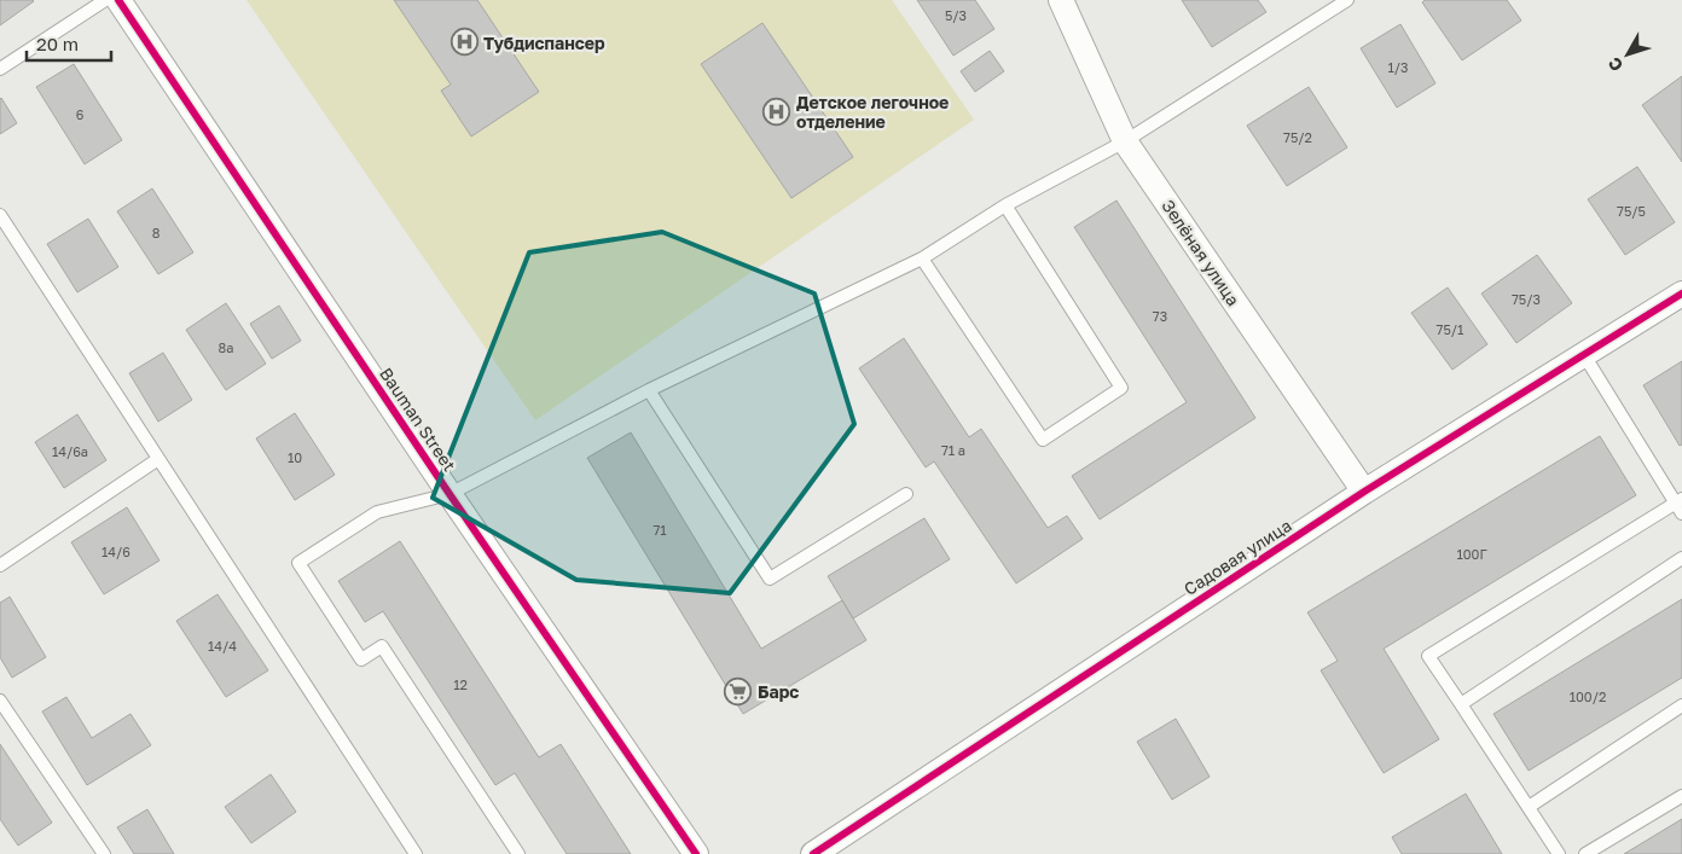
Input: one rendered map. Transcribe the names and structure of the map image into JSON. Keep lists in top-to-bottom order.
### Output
{
  "streets": {
    "street": ["Зелёная улица", "Bauman Street", "Садовая улица"]
  },
  "crossings": [
    ["Зелёная улица", "Садовая улица"]
  ],
  "places": {
    "hospital": ["Тубдиспансер", "Детское легочное отделение"],
    "supermarket": ["Барс"]
  },
  "house_numbers": [
    "5/3",
    "1/3",
    "6",
    "75/2",
    "75/5",
    "8",
    "75/3",
    "73",
    "75/1",
    "8а",
    "71 а",
    "14/6а",
    "10",
    "71",
    "14/6",
    "100Г",
    "14/4",
    "12",
    "100/2"
  ],
  "scale_bar": "20 m",
  "north": "bottom left"
}
